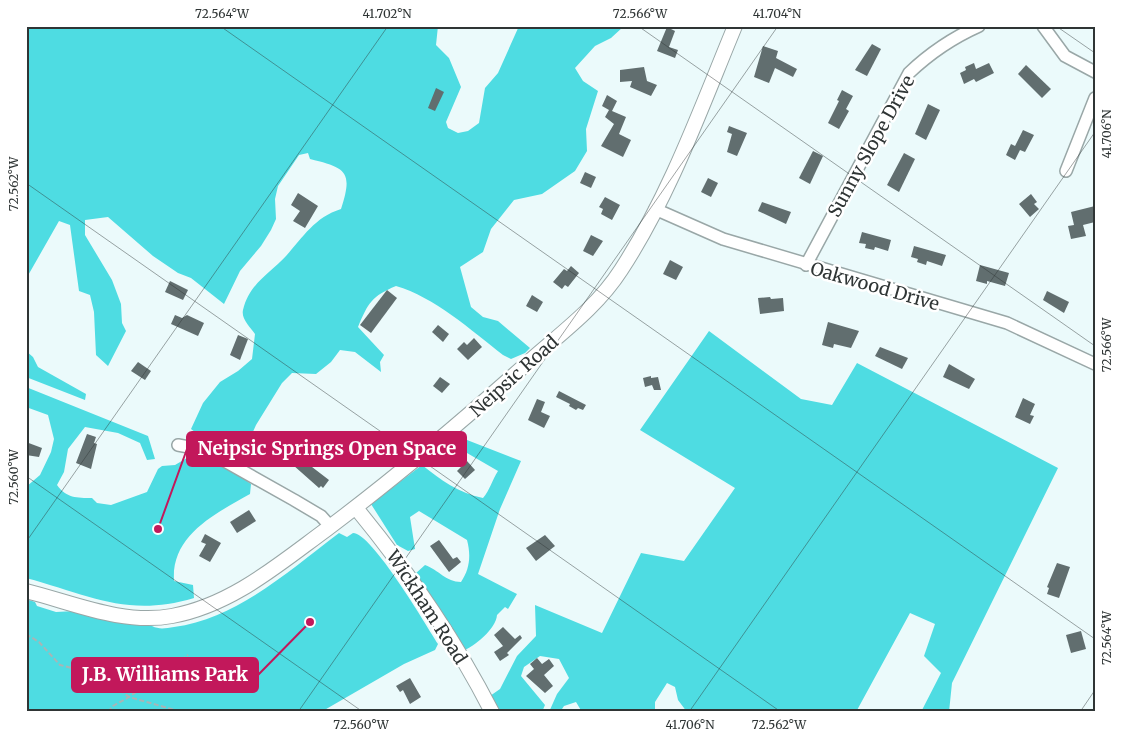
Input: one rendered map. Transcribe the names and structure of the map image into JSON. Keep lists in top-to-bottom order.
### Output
{
  "streets": {
    "street": [
      "Sunny Slope Drive",
      "Oakwood Drive",
      "Neipsic Road",
      "Wickham Road"
    ]
  },
  "crossings": [
    ["Sunny Slope Drive", "Oakwood Drive"],
    ["Oakwood Drive", "Neipsic Road"],
    ["Neipsic Road", "Wickham Road"]
  ],
  "places": ["Neipsic Springs Open Space", "J.B. Williams Park"],
  "coordinates": [
    "72.564°W",
    "41.702°N",
    "72.566°W",
    "41.704°N",
    "41.706°N",
    "72.562°W",
    "72.560°W"
  ]
}
